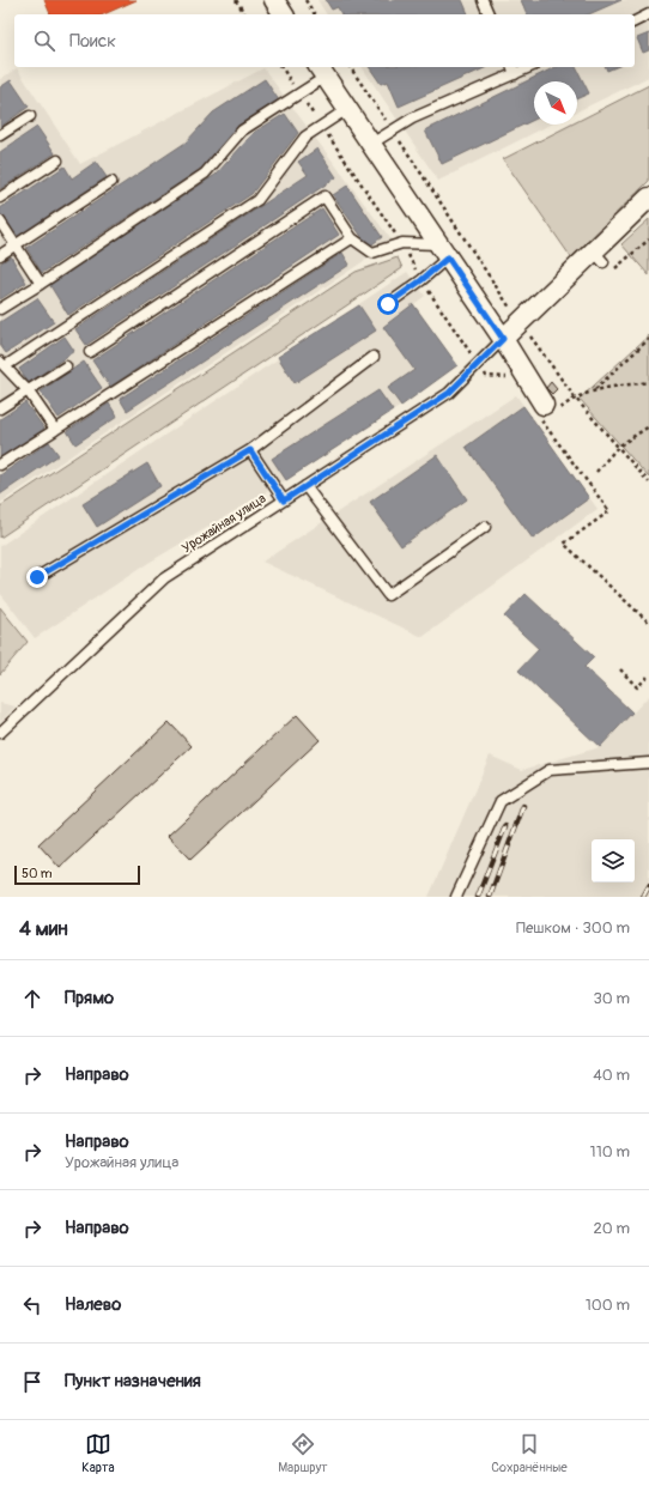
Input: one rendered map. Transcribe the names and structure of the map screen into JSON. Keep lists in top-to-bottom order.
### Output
{
  "streets": {
    "lane": ["Урожайная улица"]
  },
  "scale_bar": "50 m",
  "north": "bottom right",
  "page": {
    "search": "Поиск",
    "scale": "50 m",
    "heading": ["4 мин", "Пешком · 300 m"],
    "list": [
      ["Прямо", "30 m"],
      ["Направо", "40 m"],
      ["Направо", "Урожайная улица", "110 m"],
      ["Направо", "20 m"],
      ["Налево", "100 m"],
      "Пункт назначения"
    ],
    "nav": ["Карта", "Маршрут", "Сохранённые"]
  }
}
